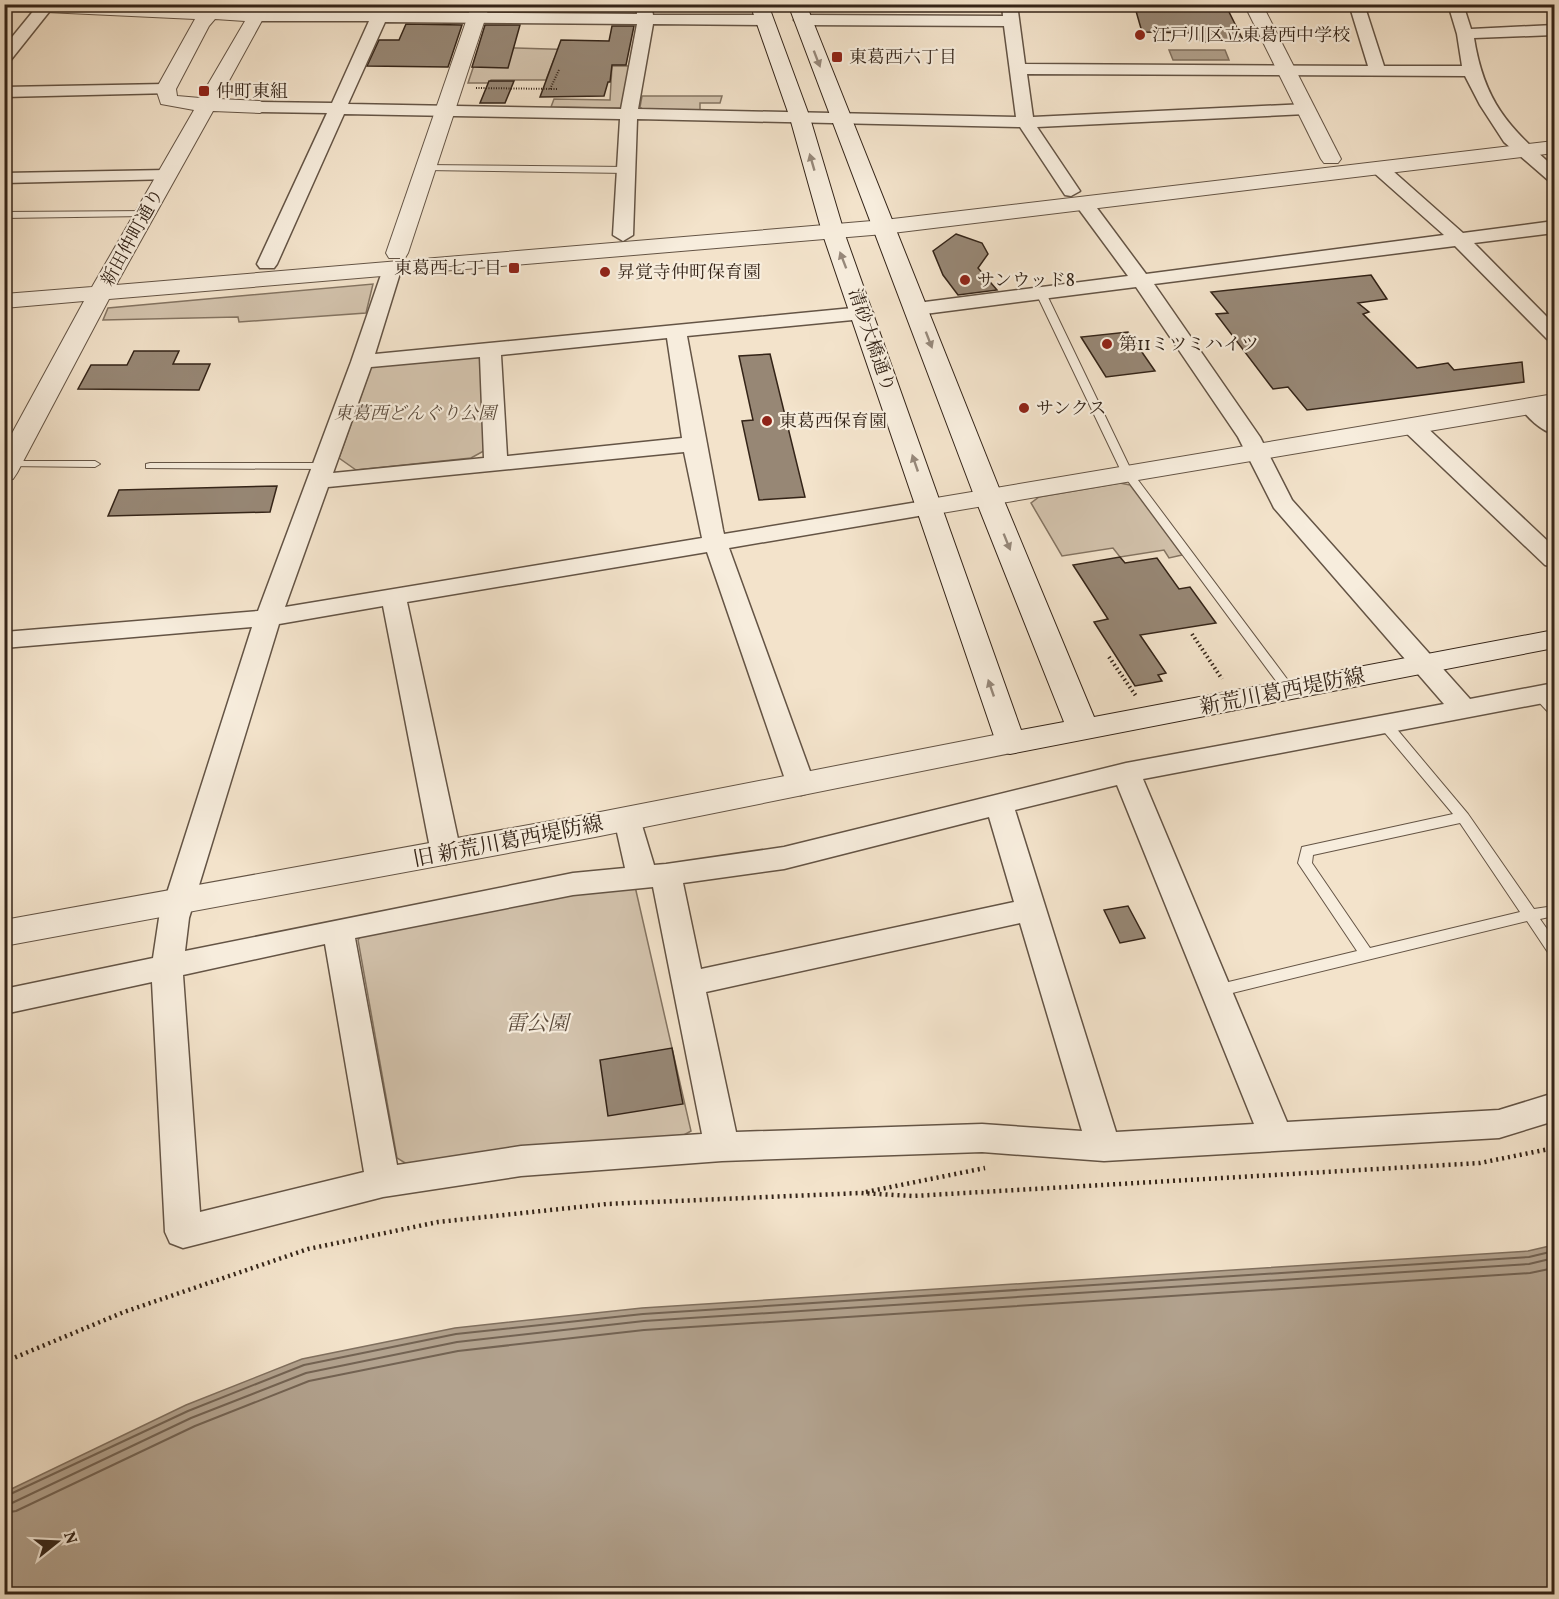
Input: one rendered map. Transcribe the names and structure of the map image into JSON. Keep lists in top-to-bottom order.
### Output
{
  "streets": {
    "street": [
      "新田仲町通り",
      "清砂大橋通り",
      "新荒川葛西堤防線",
      "旧 新荒川葛西堤防線"
    ]
  },
  "crossings": [
    ["清砂大橋通り", "新荒川葛西堤防線"],
    ["清砂大橋通り", "旧 新荒川葛西堤防線"],
    ["新荒川葛西堤防線", "旧 新荒川葛西堤防線"]
  ],
  "parks": ["東葛西どんぐり公園", "雷公園"],
  "places": {
    "other": [
      "江戸川区立東葛西中学校",
      "昇覚寺仲町保育園",
      "サンウッド8",
      "第11ミツミハイツ",
      "サンクス",
      "東葛西保育園"
    ],
    "transit": ["東葛西六丁目", "仲町東組", "東葛西七丁目"]
  },
  "north": "right"
}
